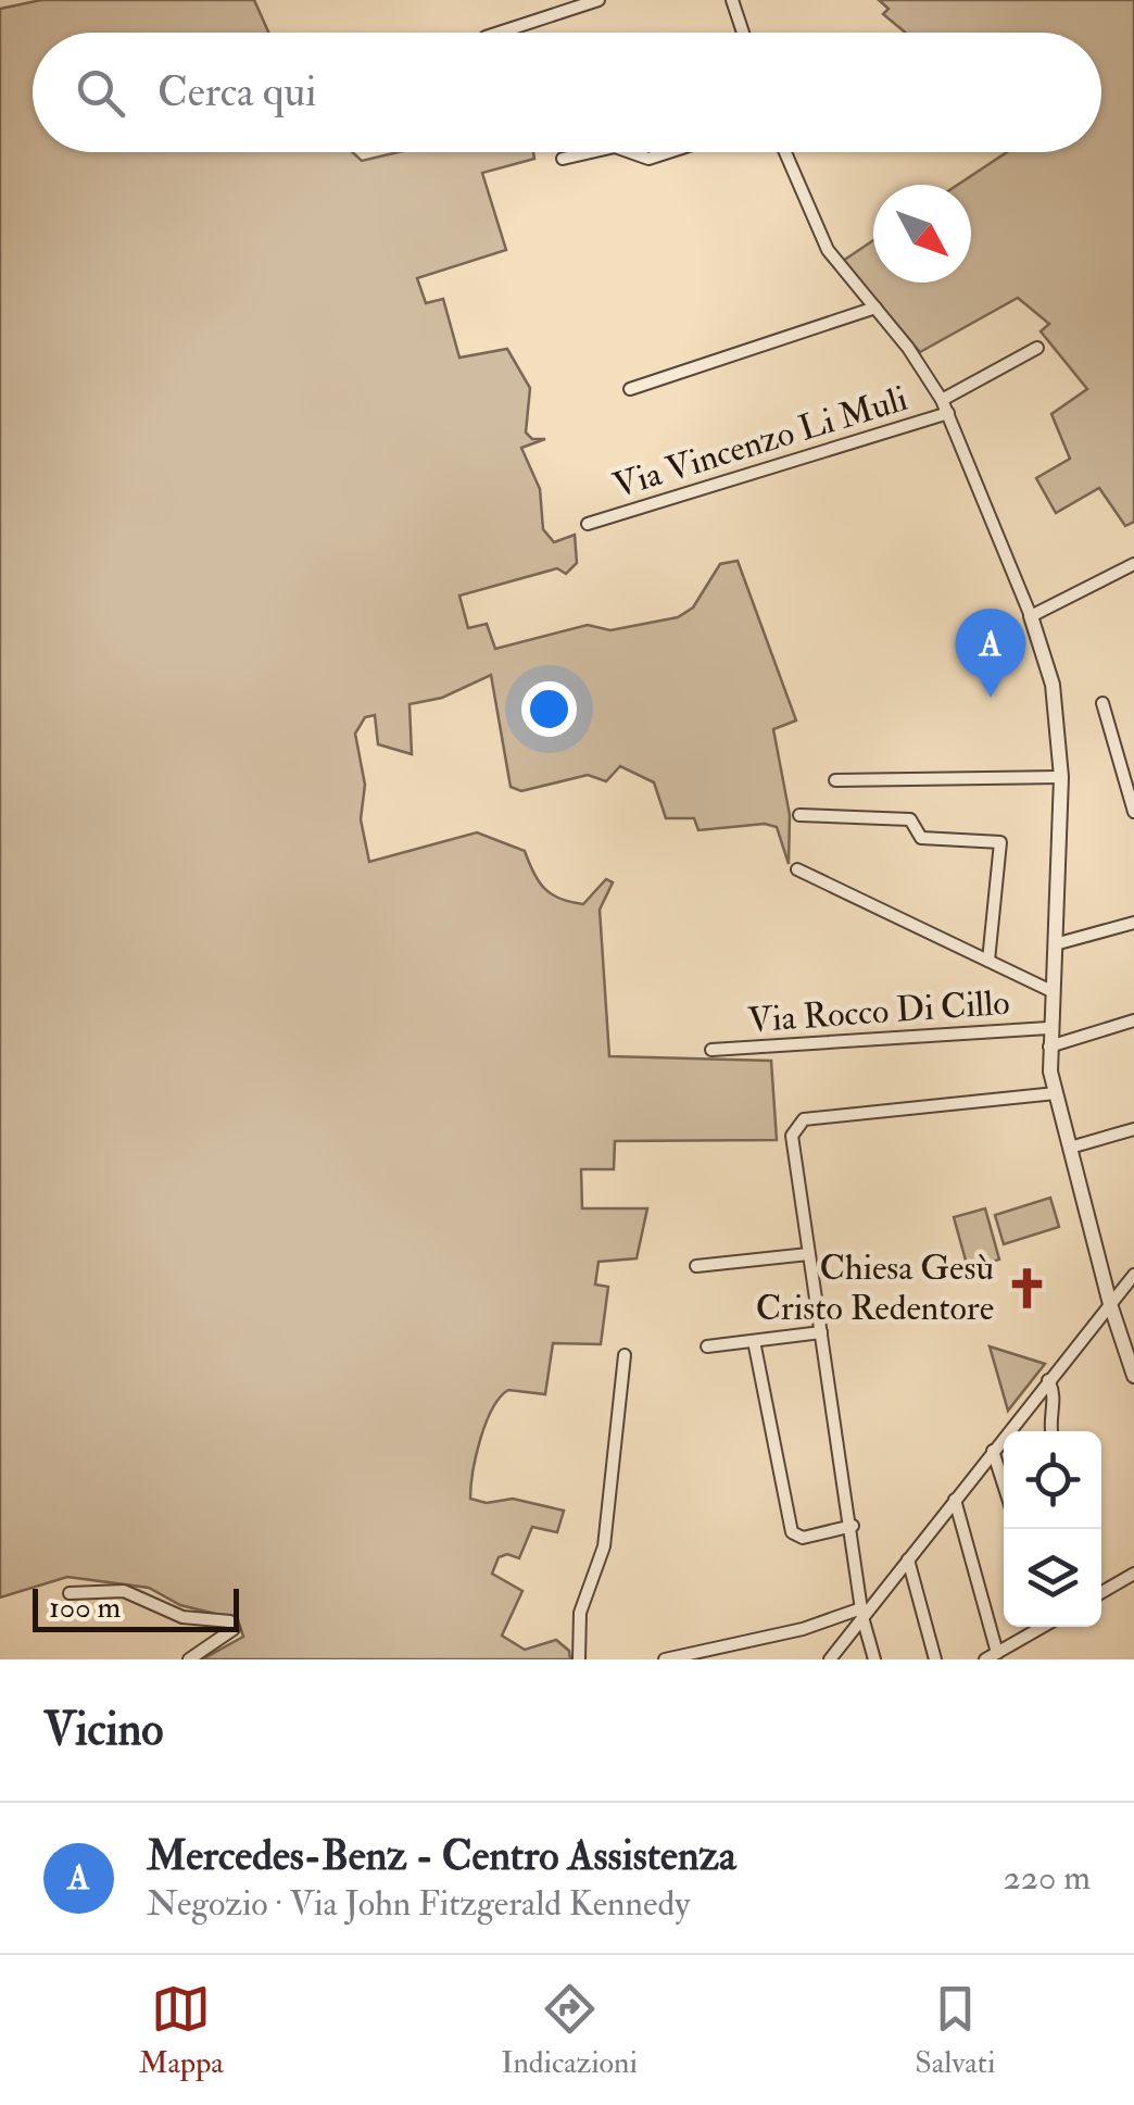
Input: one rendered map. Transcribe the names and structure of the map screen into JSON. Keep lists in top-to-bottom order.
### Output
{
  "streets": {
    "street": ["Via Vincenzo Li Muli", "Via Rocco Di Cillo"]
  },
  "places": {
    "church": ["Chiesa Gesù Cristo Redentore"]
  },
  "scale_bar": "100 m",
  "north": "bottom right",
  "page": {
    "search": "Cerca qui",
    "pins": "A",
    "scale": "100 m",
    "heading": "Vicino",
    "list": [
      {
        "mark": "A",
        "name": "Mercedes-Benz - Centro Assistenza",
        "note": "Negozio · Via John Fitzgerald Kennedy",
        "value": "220 m"
      }
    ],
    "nav": ["Mappa", "Indicazioni", "Salvati"]
  }
}
